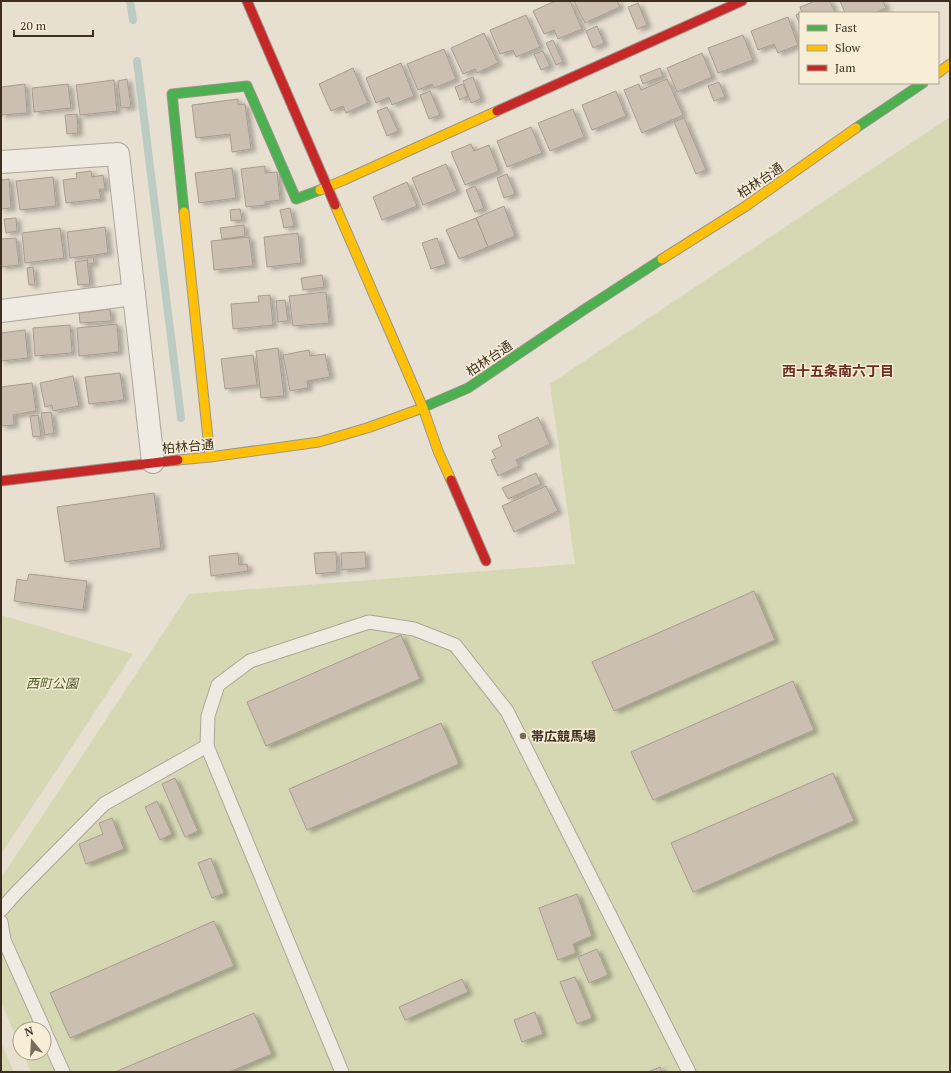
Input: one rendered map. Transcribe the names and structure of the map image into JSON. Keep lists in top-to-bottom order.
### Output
{
  "streets": {
    "street": ["柏林台通"]
  },
  "districts": ["西十五条南六丁目"],
  "parks": ["西町公園"],
  "places": ["帯広競馬場"],
  "legend": ["Fast", "Slow", "Jam"],
  "scale_bar": "20 m",
  "north": "top"
}
